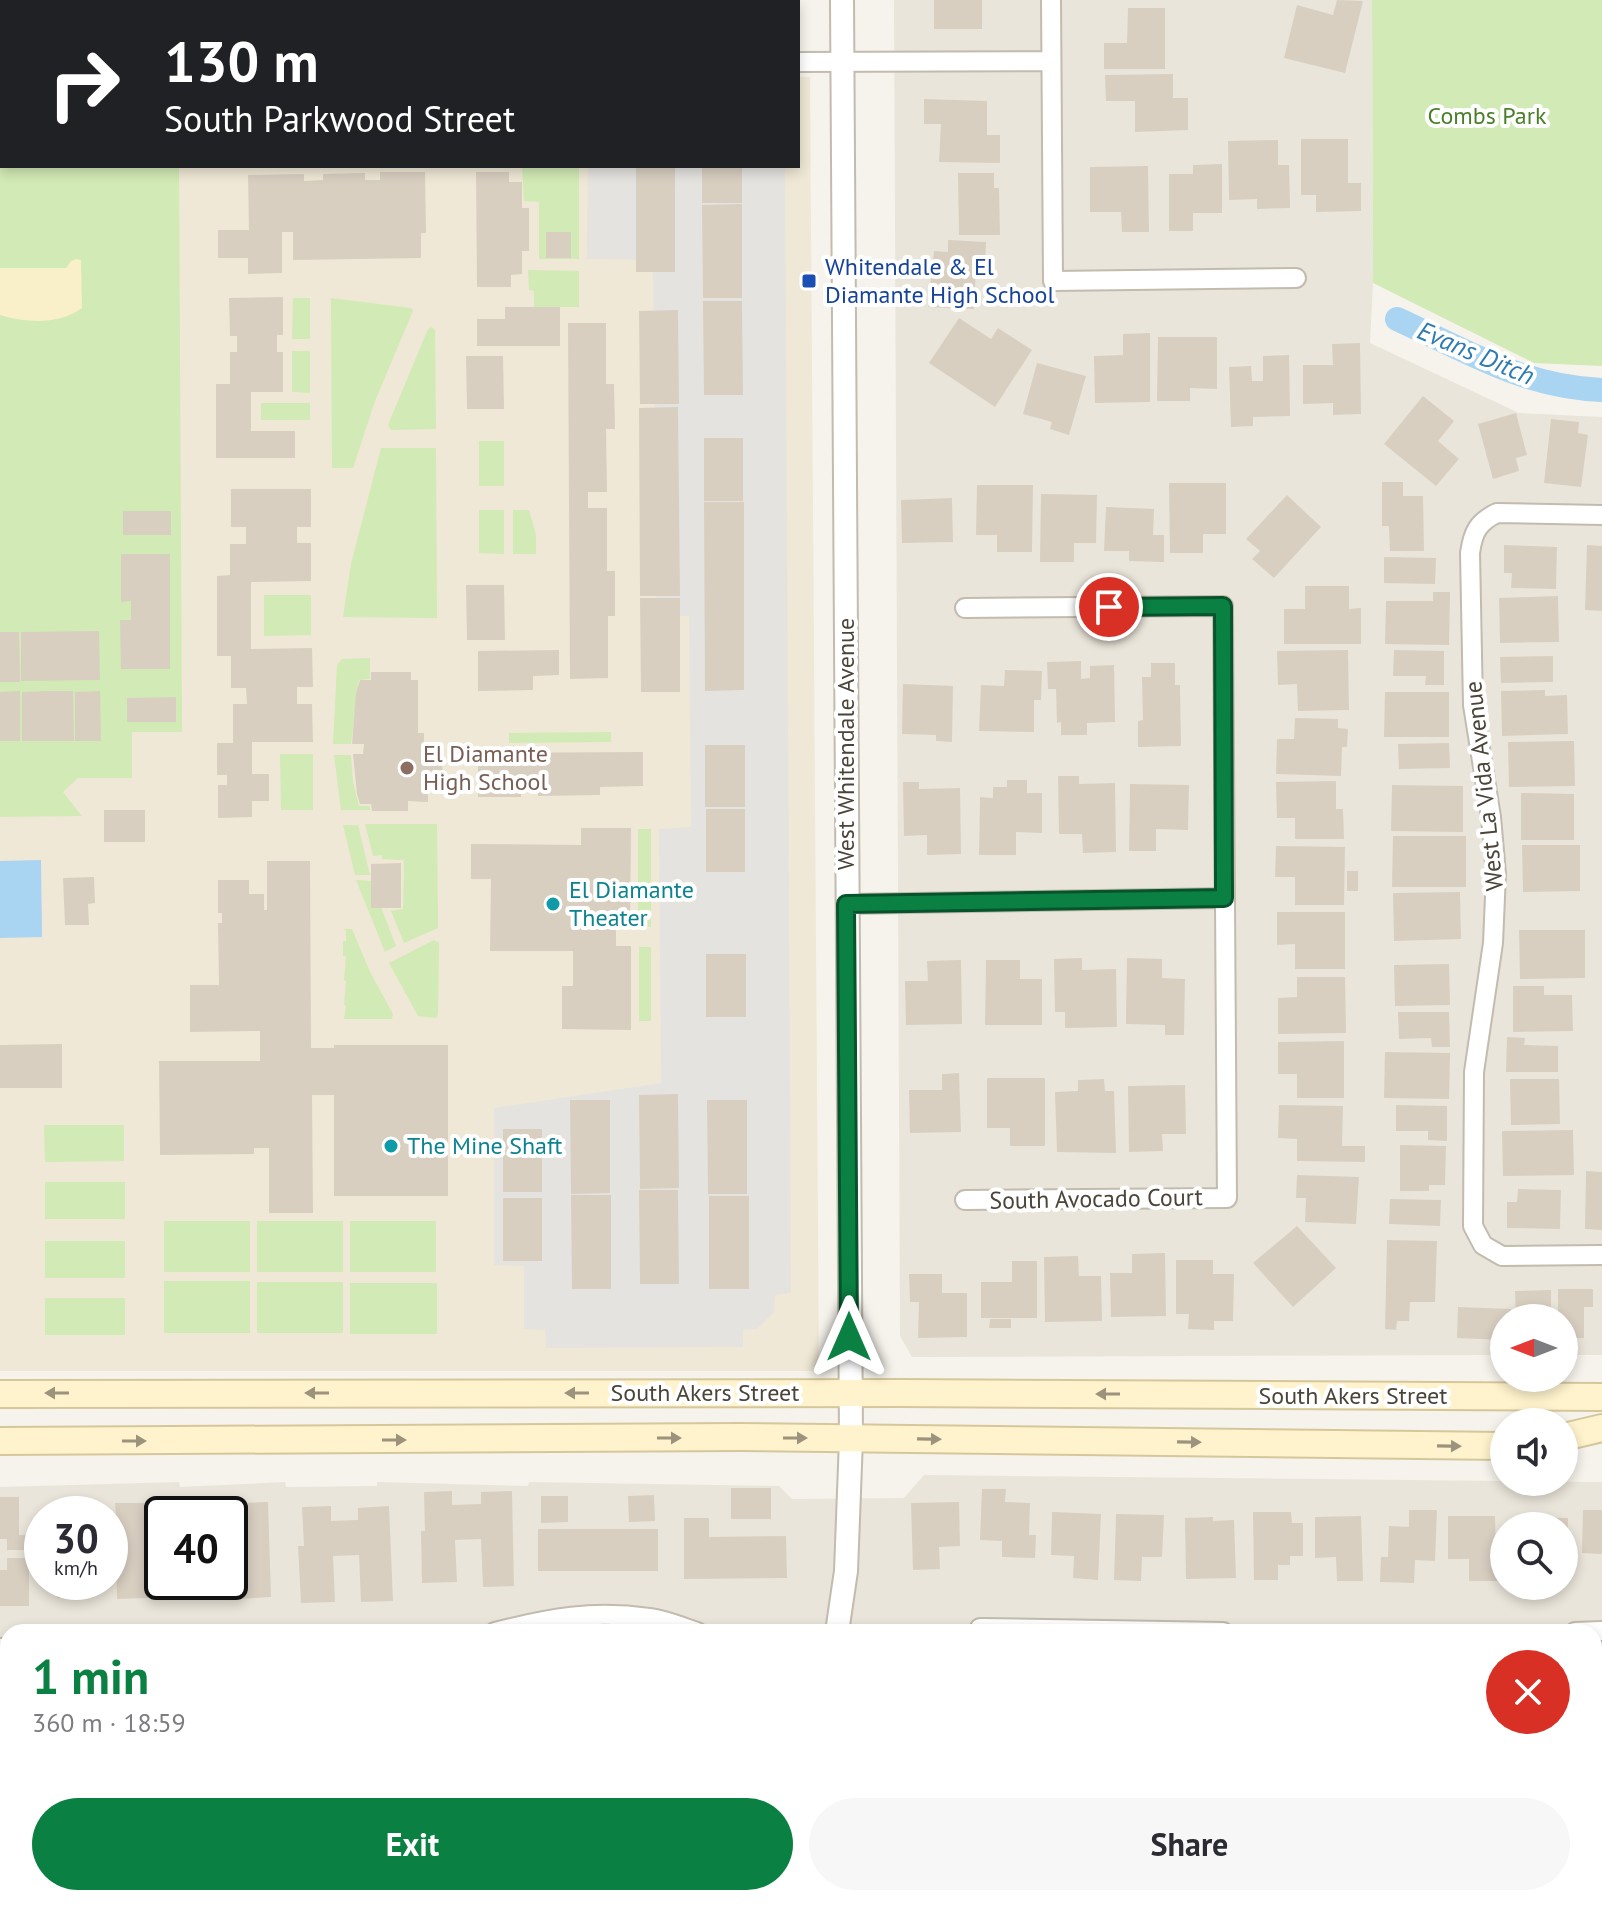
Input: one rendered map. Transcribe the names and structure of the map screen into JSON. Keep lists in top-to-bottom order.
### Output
{
  "streets": {
    "main road": ["South Akers Street"],
    "street": ["West Whitendale Avenue", "West La Vida Avenue", "South Avocado Court"]
  },
  "crossings": [
    ["West Whitendale Avenue", "South Akers Street"]
  ],
  "water": ["Evans Ditch"],
  "parks": ["Combs Park"],
  "places": {
    "transit": ["Whitendale & El Diamante High School"],
    "other": ["El Diamante High School", "El Diamante Theater", "The Mine Shaft"]
  },
  "north": "left",
  "page": {
    "turn": ["130 m", "South Parkwood Street"],
    "speed": "30 km/h",
    "limit": "40",
    "heading": ["1 min", "360 m · 18:59"],
    "buttons": ["Exit", "Share"]
  }
}
